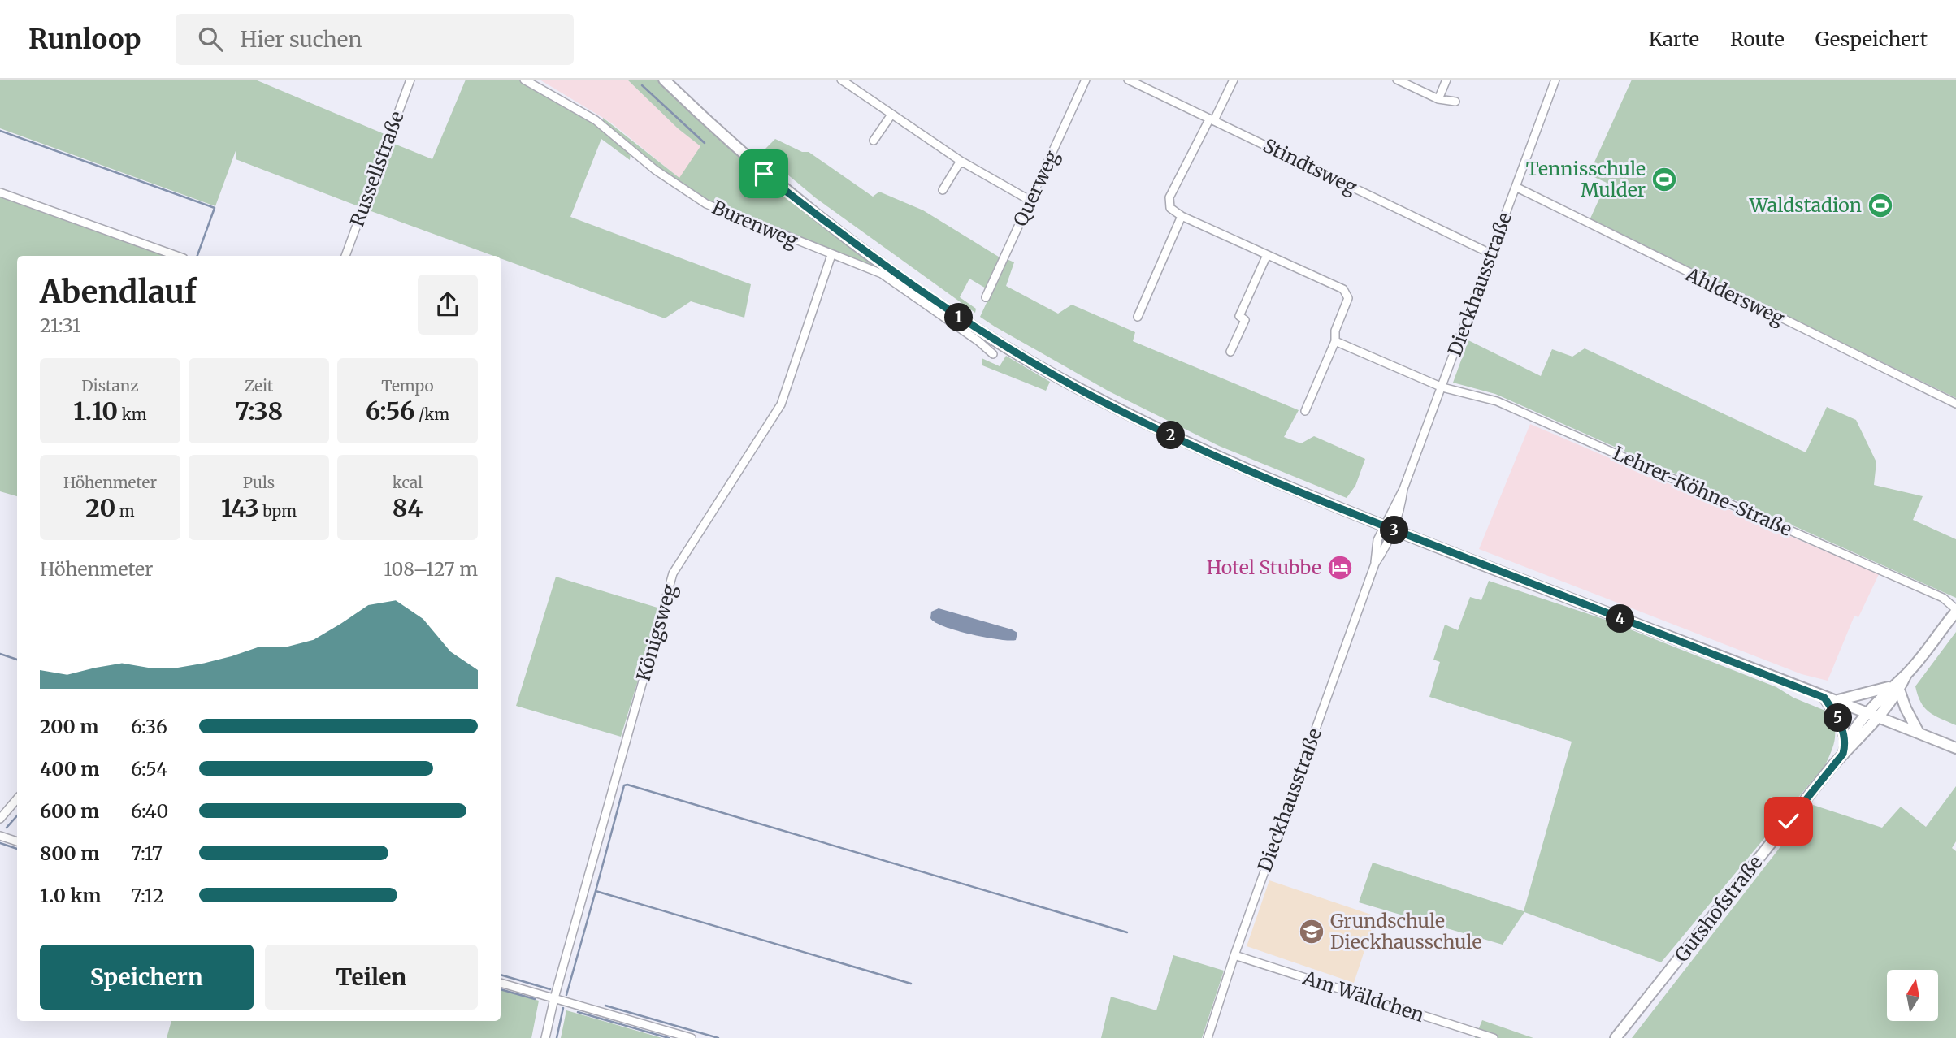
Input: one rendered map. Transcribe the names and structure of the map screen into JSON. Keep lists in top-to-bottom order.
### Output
{
  "streets": {
    "main road": ["Gutshofstraße"],
    "street": [
      "Stindtsweg",
      "Russellstraße",
      "Querweg",
      "Burenweg",
      "Dieckhausstraße",
      "Ahldersweg",
      "Lehrer-Köhne-Straße",
      "Königsweg",
      "Am Wäldchen"
    ]
  },
  "crossings": [
    ["Stindtsweg", "Dieckhausstraße"],
    ["Burenweg", "Königsweg"],
    ["Dieckhausstraße", "Ahldersweg"],
    ["Dieckhausstraße", "Lehrer-Köhne-Straße"],
    ["Dieckhausstraße", "Am Wäldchen"],
    ["Lehrer-Köhne-Straße", "Gutshofstraße"]
  ],
  "places": {
    "sports": ["Tennisschule Mulder", "Waldstadion"],
    "hotel": ["Hotel Stubbe"],
    "school or university": ["Grundschule Dieckhausschule"]
  },
  "north": "top",
  "page": {
    "header": "Runloop",
    "search": "Hier suchen",
    "nav": ["Karte", "Route", "Gespeichert"],
    "heading": ["Abendlauf", "21:31"],
    "pins": [
      "1",
      "2",
      "3",
      "4",
      "5"
    ],
    "stats": [
      ["Distanz", "1.10 km"],
      ["Zeit", "7:38"],
      ["Tempo", "6:56 /km"],
      ["Höhenmeter", "20 m"],
      ["Puls", "143 bpm"],
      ["kcal", "84"]
    ],
    "chart": ["Höhenmeter", "108–127 m"],
    "list": [
      {
        "name": "200 m",
        "note": "6:36"
      },
      {
        "name": "400 m",
        "note": "6:54"
      },
      {
        "name": "600 m",
        "note": "6:40"
      },
      {
        "name": "800 m",
        "note": "7:17"
      },
      {
        "name": "1.0 km",
        "note": "7:12"
      }
    ],
    "buttons": ["Speichern", "Teilen"]
  }
}
